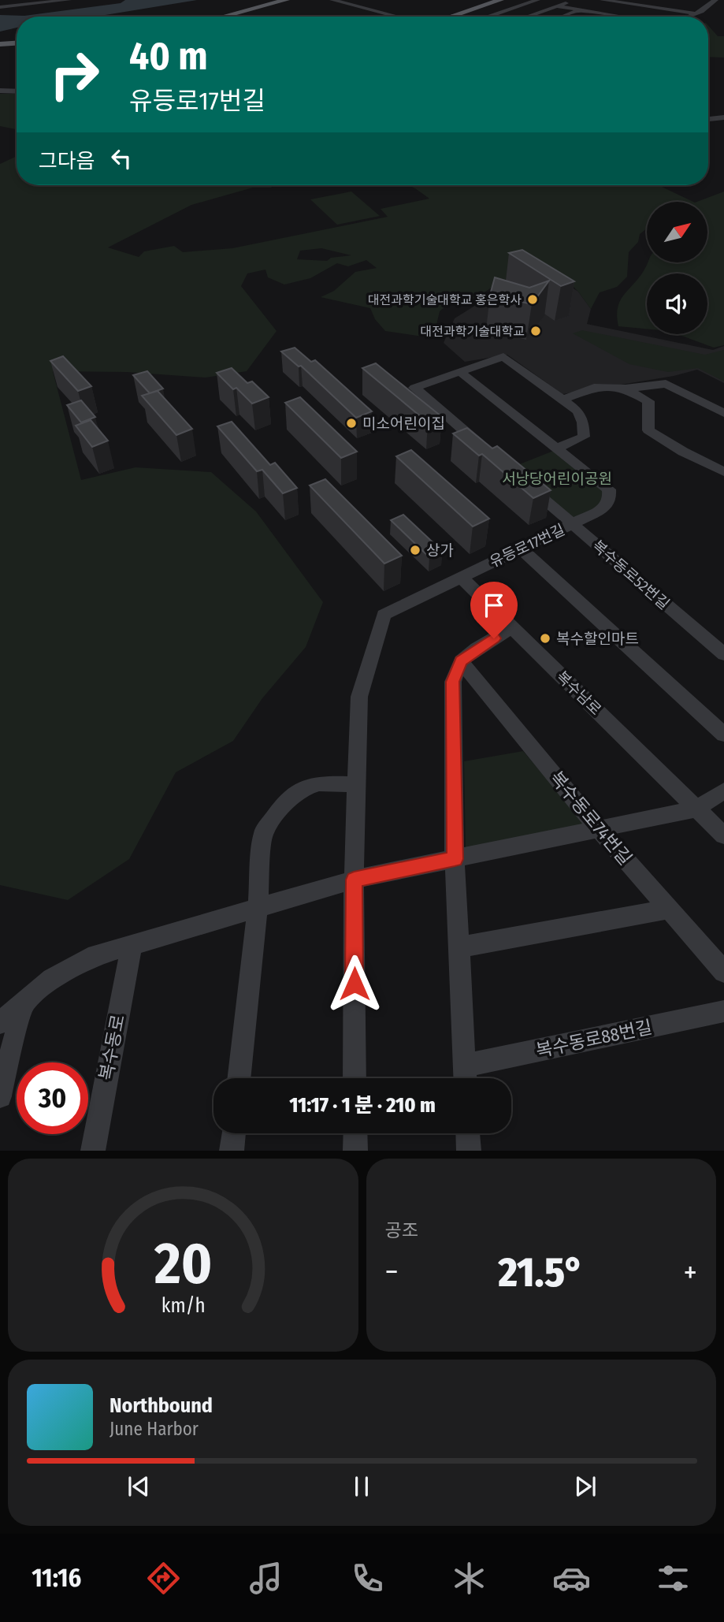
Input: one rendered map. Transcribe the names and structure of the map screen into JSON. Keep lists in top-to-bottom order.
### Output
{
  "streets": {
    "street": [
      "유등로17번길",
      "복수동로52번길",
      "복수남로",
      "복수동로74번길",
      "복수동로88번길",
      "복수동로"
    ]
  },
  "crossings": [
    ["유등로17번길", "복수동로52번길"],
    ["유등로17번길", "복수남로"]
  ],
  "parks": ["서낭당어린이공원"],
  "places": [
    "대전과학기술대학교 홍은학사",
    "대전과학기술대학교",
    "미소어린이집",
    "상가",
    "복수할인마트"
  ],
  "north": "top right",
  "page": {
    "turn": ["40 m", "유등로17번길"],
    "then": "그다음",
    "limit": "30",
    "trip": "11:17 · 1 분 · 210 m",
    "tile": "공조",
    "heat": ["−", "21.5°", "+"],
    "song": ["Northbound", "June Harbor"],
    "tabs": "11:16",
    "gauge": ["20", "km/h"]
  }
}
